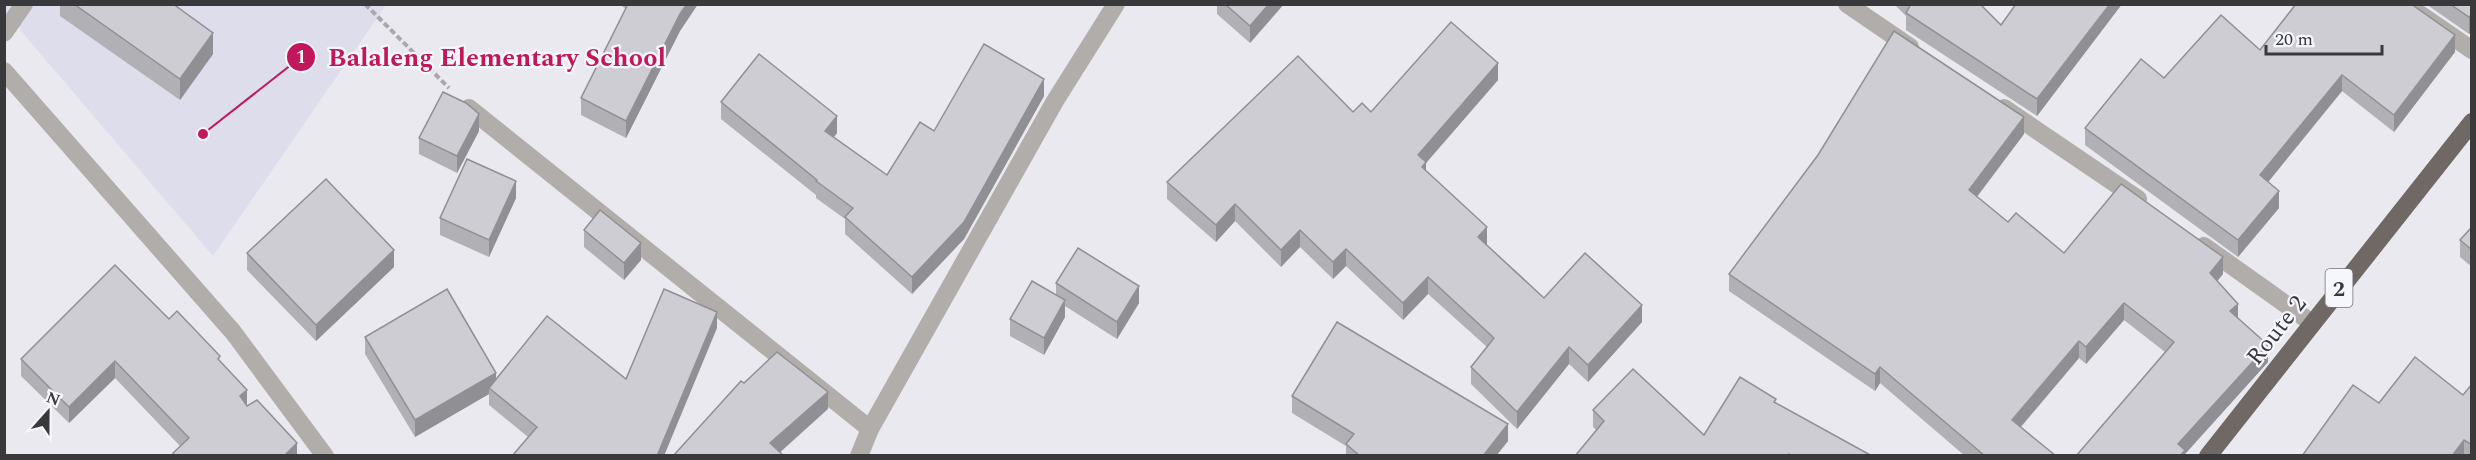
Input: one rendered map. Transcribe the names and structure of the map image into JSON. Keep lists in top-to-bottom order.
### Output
{
  "streets": {
    "highway": ["2", "Route 2"]
  },
  "places": ["Balaleng Elementary School"],
  "scale_bar": "20 m",
  "north": "top"
}
